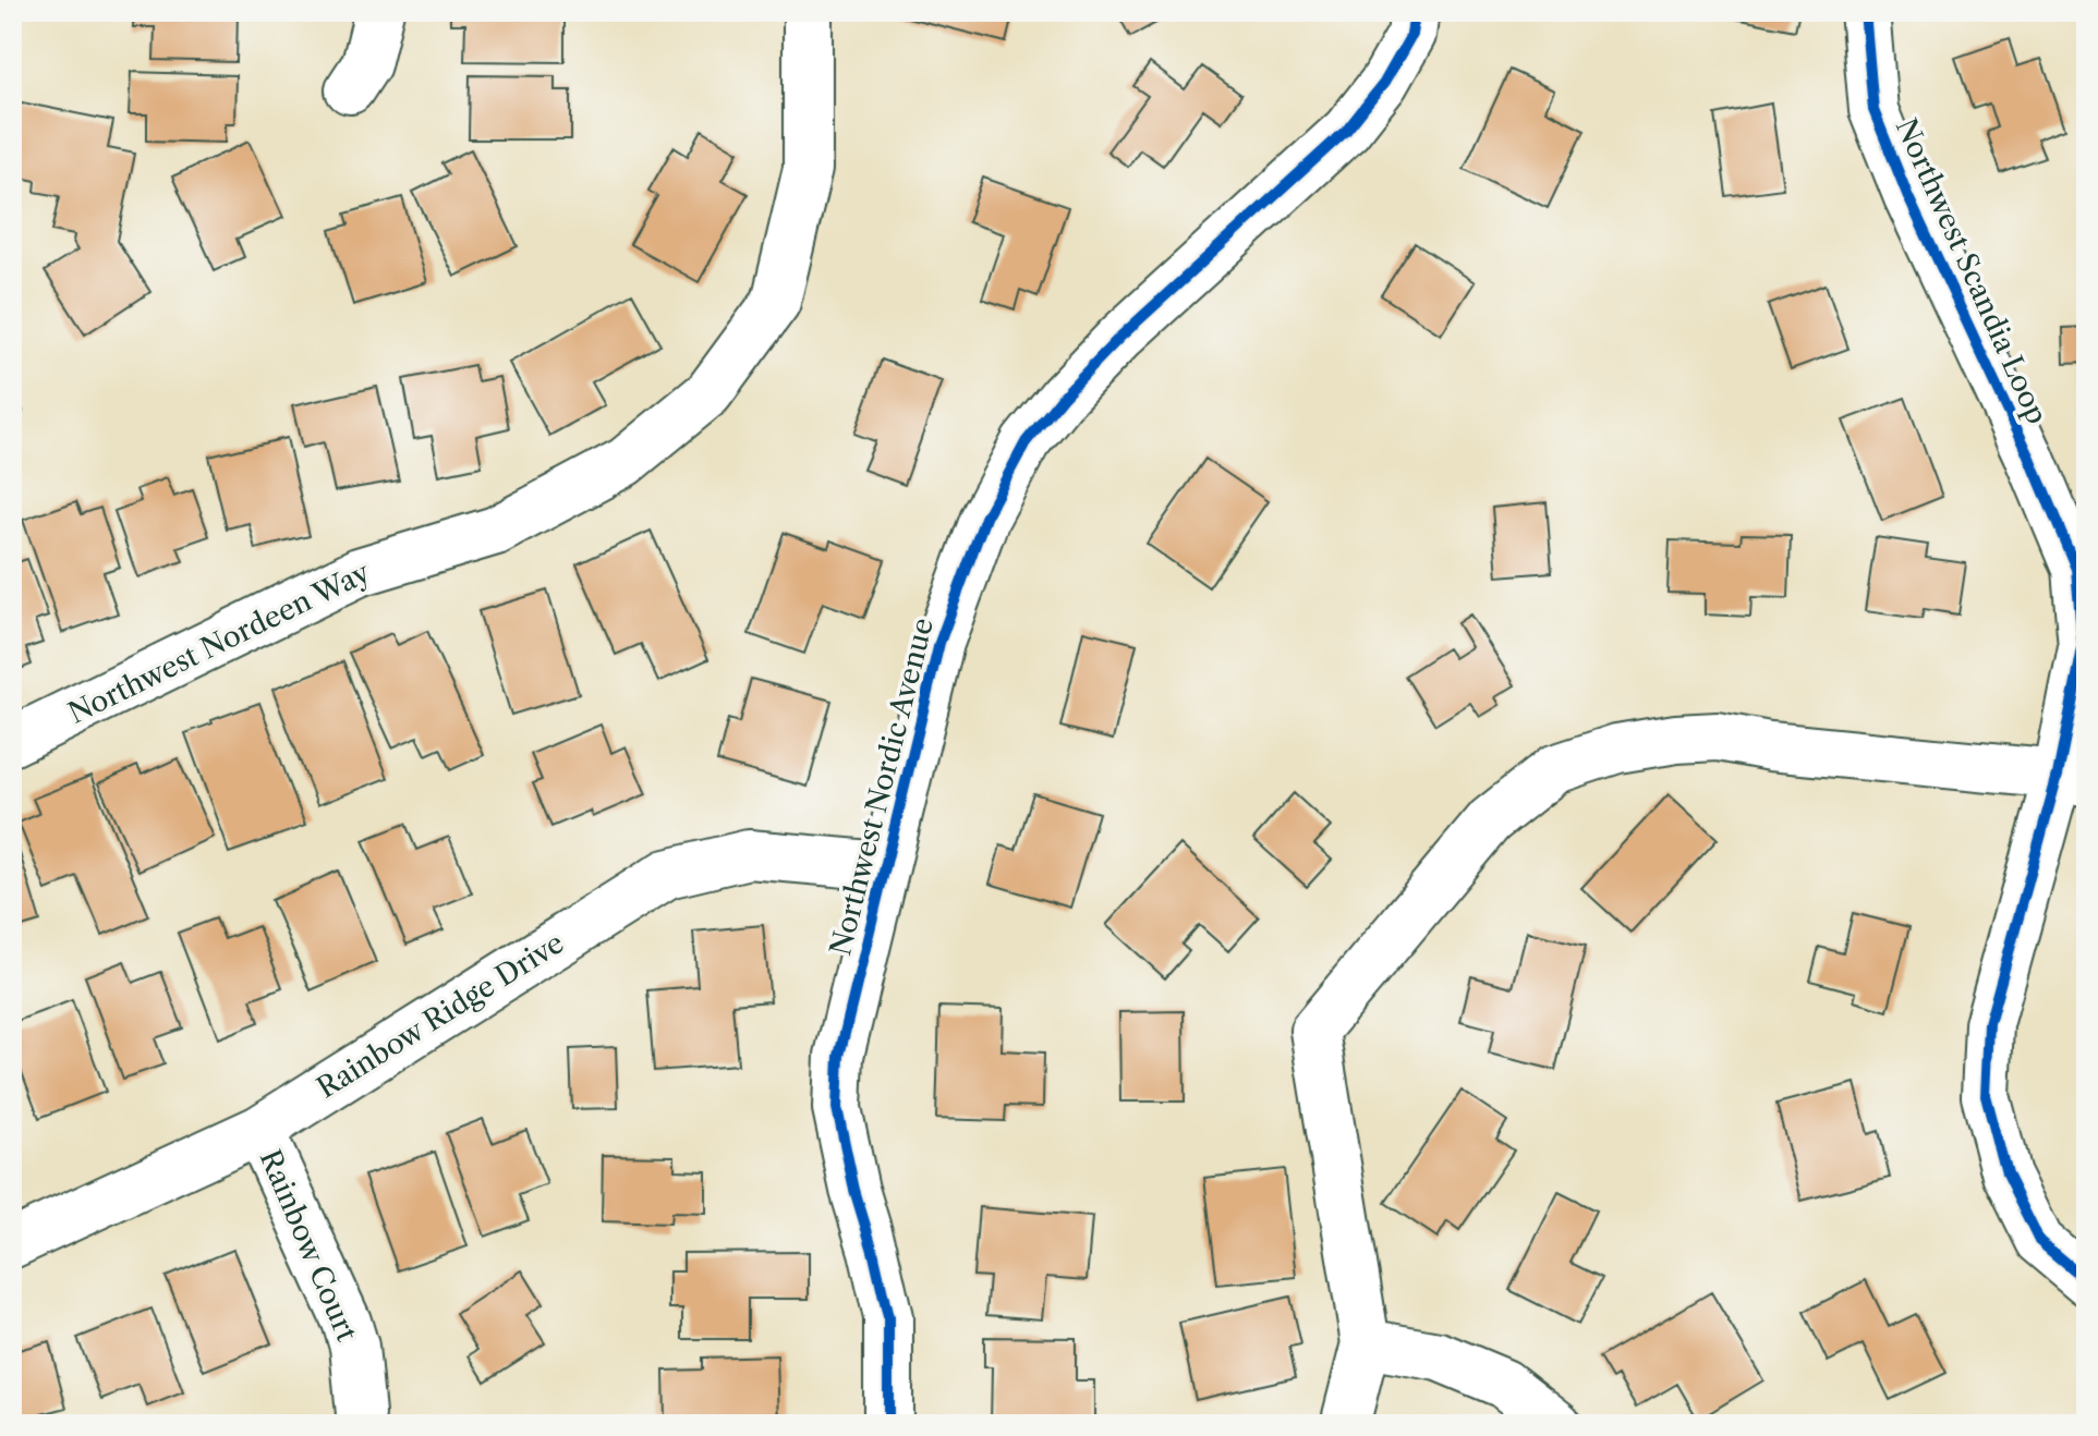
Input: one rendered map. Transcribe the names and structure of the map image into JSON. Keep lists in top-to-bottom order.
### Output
{
  "streets": {
    "street": [
      "Northwest Scandia Loop",
      "Northwest Nordeen Way",
      "Northwest Nordic Avenue",
      "Rainbow Ridge Drive",
      "Rainbow Court"
    ]
  },
  "crossings": [
    ["Northwest Nordic Avenue", "Rainbow Ridge Drive"],
    ["Rainbow Ridge Drive", "Rainbow Court"]
  ]
}
